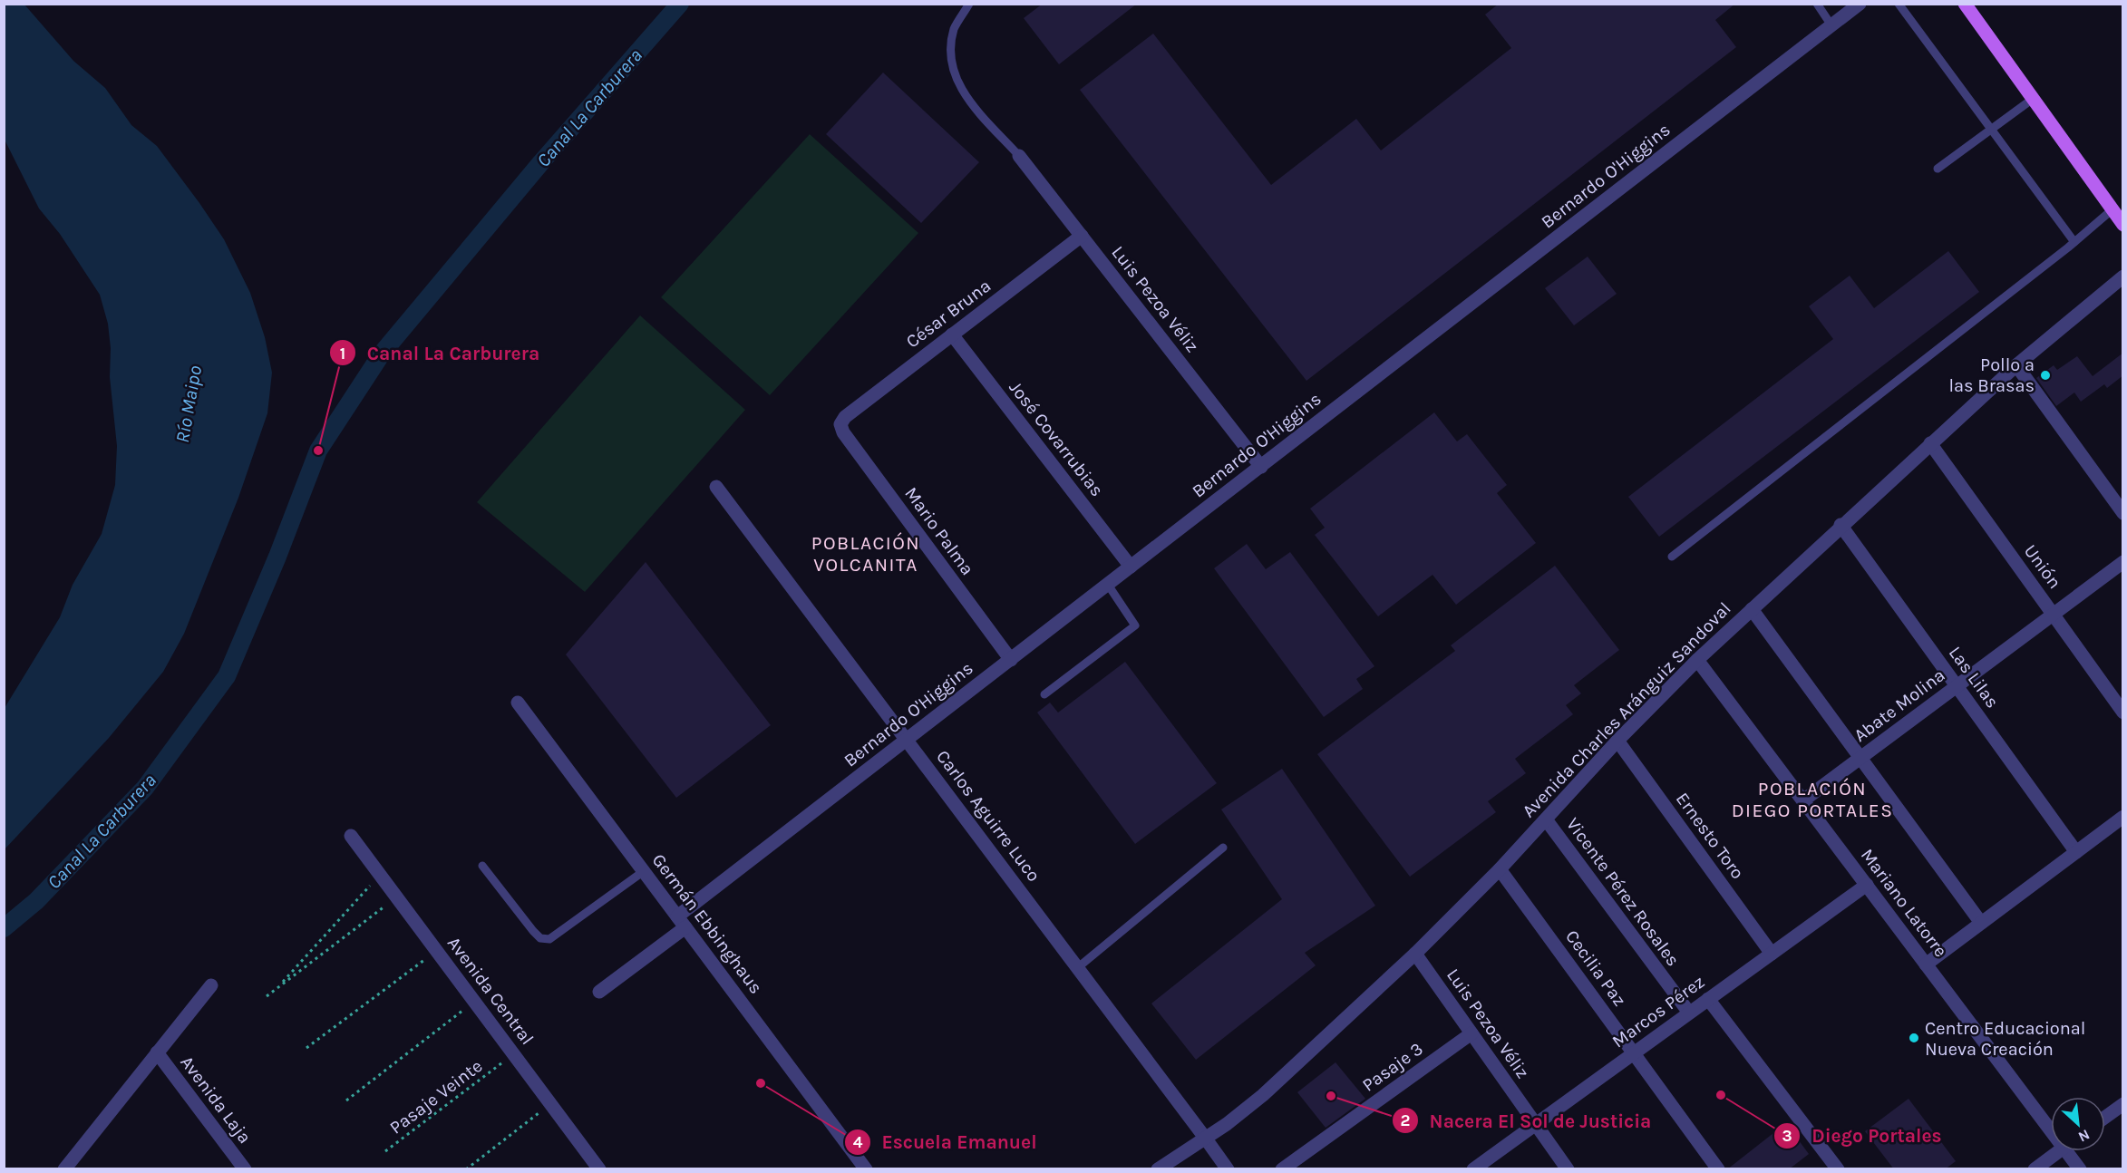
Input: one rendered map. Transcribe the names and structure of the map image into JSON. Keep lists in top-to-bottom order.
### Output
{
  "streets": {
    "street": [
      "Bernardo O'Higgins",
      "Luis Pezoa Véliz",
      "César Bruna",
      "José Covarrubias",
      "Mario Palma",
      "Unión",
      "Las Lilas",
      "Abate Molina",
      "Avenida Charles Aránguiz Sandoval",
      "Carlos Aguirre Luco",
      "Ernesto Toro",
      "Vicente Pérez Rosales",
      "Mariano Latorre",
      "Germán Ebbinghaus",
      "Cecilia Paz",
      "Avenida Central",
      "Marcos Pérez",
      "Pasaje 3",
      "Avenida Laja"
    ],
    "path": ["Pasaje Veinte"]
  },
  "crossings": [
    ["Bernardo O'Higgins", "Luis Pezoa Véliz"],
    ["Bernardo O'Higgins", "José Covarrubias"],
    ["Bernardo O'Higgins", "Mario Palma"],
    ["Bernardo O'Higgins", "Carlos Aguirre Luco"],
    ["Bernardo O'Higgins", "Germán Ebbinghaus"],
    ["Luis Pezoa Véliz", "César Bruna"],
    ["Luis Pezoa Véliz", "Avenida Charles Aránguiz Sandoval"],
    ["Luis Pezoa Véliz", "Marcos Pérez"],
    ["Luis Pezoa Véliz", "Pasaje 3"],
    ["César Bruna", "José Covarrubias"],
    ["César Bruna", "Mario Palma"],
    ["Unión", "Abate Molina"],
    ["Unión", "Avenida Charles Aránguiz Sandoval"],
    ["Las Lilas", "Abate Molina"],
    ["Las Lilas", "Avenida Charles Aránguiz Sandoval"],
    ["Abate Molina", "Mariano Latorre"],
    ["Avenida Charles Aránguiz Sandoval", "Carlos Aguirre Luco"],
    ["Avenida Charles Aránguiz Sandoval", "Ernesto Toro"],
    ["Avenida Charles Aránguiz Sandoval", "Vicente Pérez Rosales"],
    ["Avenida Charles Aránguiz Sandoval", "Mariano Latorre"],
    ["Avenida Charles Aránguiz Sandoval", "Cecilia Paz"],
    ["Ernesto Toro", "Marcos Pérez"],
    ["Vicente Pérez Rosales", "Marcos Pérez"],
    ["Mariano Latorre", "Marcos Pérez"],
    ["Cecilia Paz", "Marcos Pérez"]
  ],
  "districts": ["POBLACIÓN VOLCANITA", "POBLACIÓN DIEGO PORTALES"],
  "water": ["Canal La Carburera", "Río Maipo"],
  "places": [
    "Pollo a las Brasas",
    "Canal La Carburera",
    "Centro Educacional Nueva Creación",
    "Escuela Emanuel",
    "Diego Portales",
    "Nacera El Sol de Justicia"
  ],
  "north": "bottom right"
}
